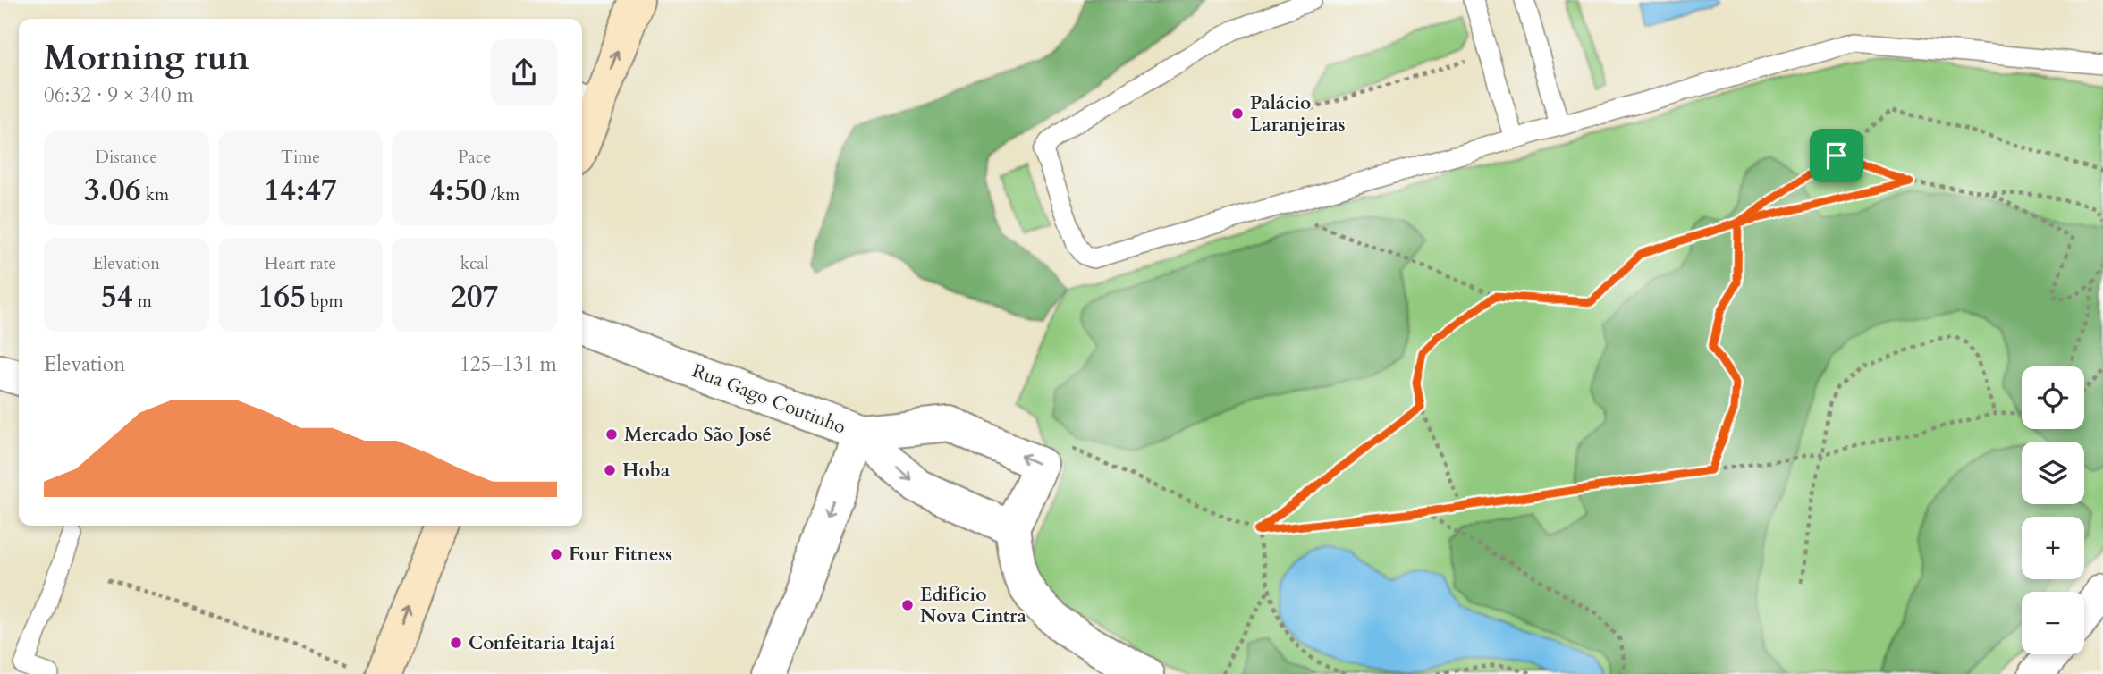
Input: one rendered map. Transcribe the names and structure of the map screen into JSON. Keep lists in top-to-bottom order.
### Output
{
  "streets": {
    "street": ["Rua Gago Coutinho"]
  },
  "one_way": ["Rua Gago Coutinho"],
  "places": [
    "Palácio Laranjeiras",
    "Mercado São José",
    "Hoba",
    "Four Fitness",
    "Edifício Nova Cintra",
    "Confeitaria Itajaí"
  ],
  "page": {
    "heading": ["Morning run", "06:32 · 9 × 340 m"],
    "stats": [
      ["Distance", "3.06 km"],
      ["Time", "14:47"],
      ["Pace", "4:50 /km"],
      ["Elevation", "54 m"],
      ["Heart rate", "165 bpm"],
      ["kcal", "207"]
    ],
    "chart": ["Elevation", "125–131 m"],
    "map_buttons": ["+", "−"]
  }
}
